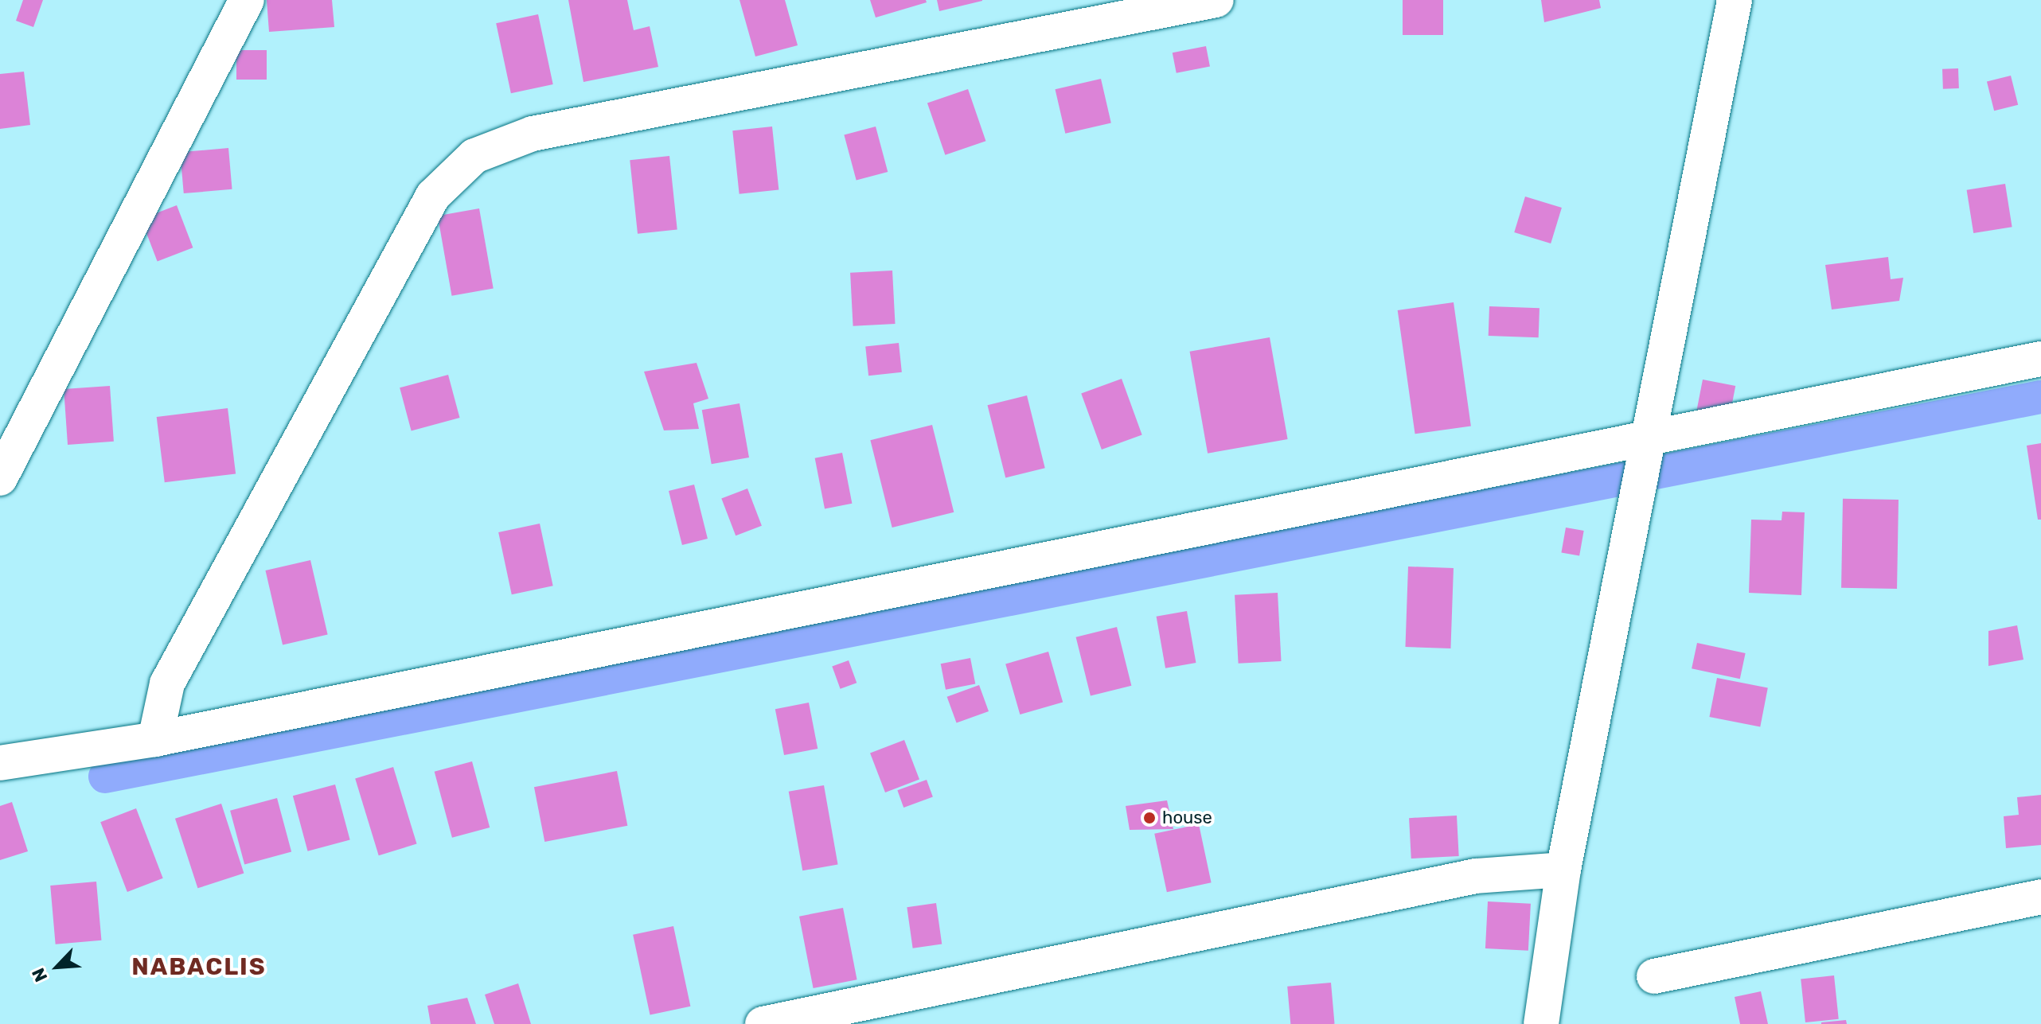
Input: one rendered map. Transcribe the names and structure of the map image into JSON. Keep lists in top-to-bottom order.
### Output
{
  "districts": ["NABACLIS"],
  "places": ["house"],
  "north": "bottom left"
}
